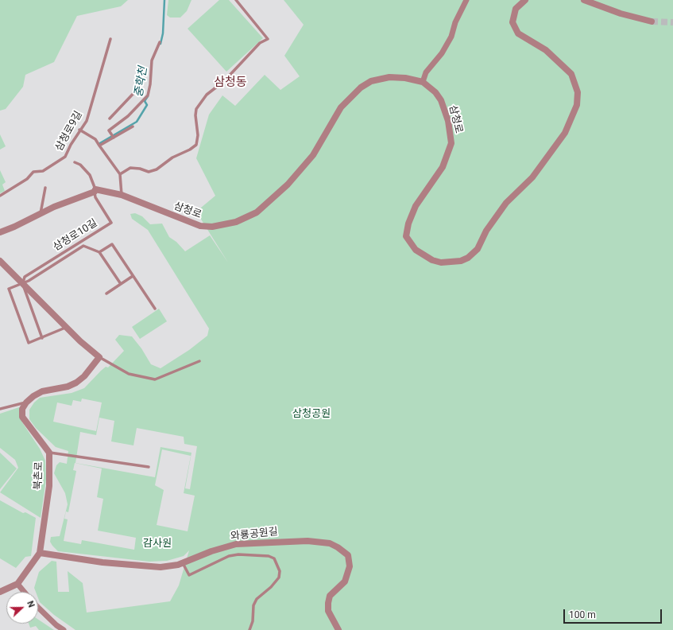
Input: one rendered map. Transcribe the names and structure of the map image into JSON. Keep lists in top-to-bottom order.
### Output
{
  "streets": {
    "street": ["삼청로", "북촌로", "와룡공원길"],
    "lane": ["삼청로9길", "삼청로10길"]
  },
  "crossings": [
    ["삼청로", "삼청로10길"],
    ["북촌로", "와룡공원길"]
  ],
  "districts": ["삼청동"],
  "water": ["중학천"],
  "parks": ["삼청공원", "감사원"],
  "scale_bar": "100 m",
  "north": "right"
}
